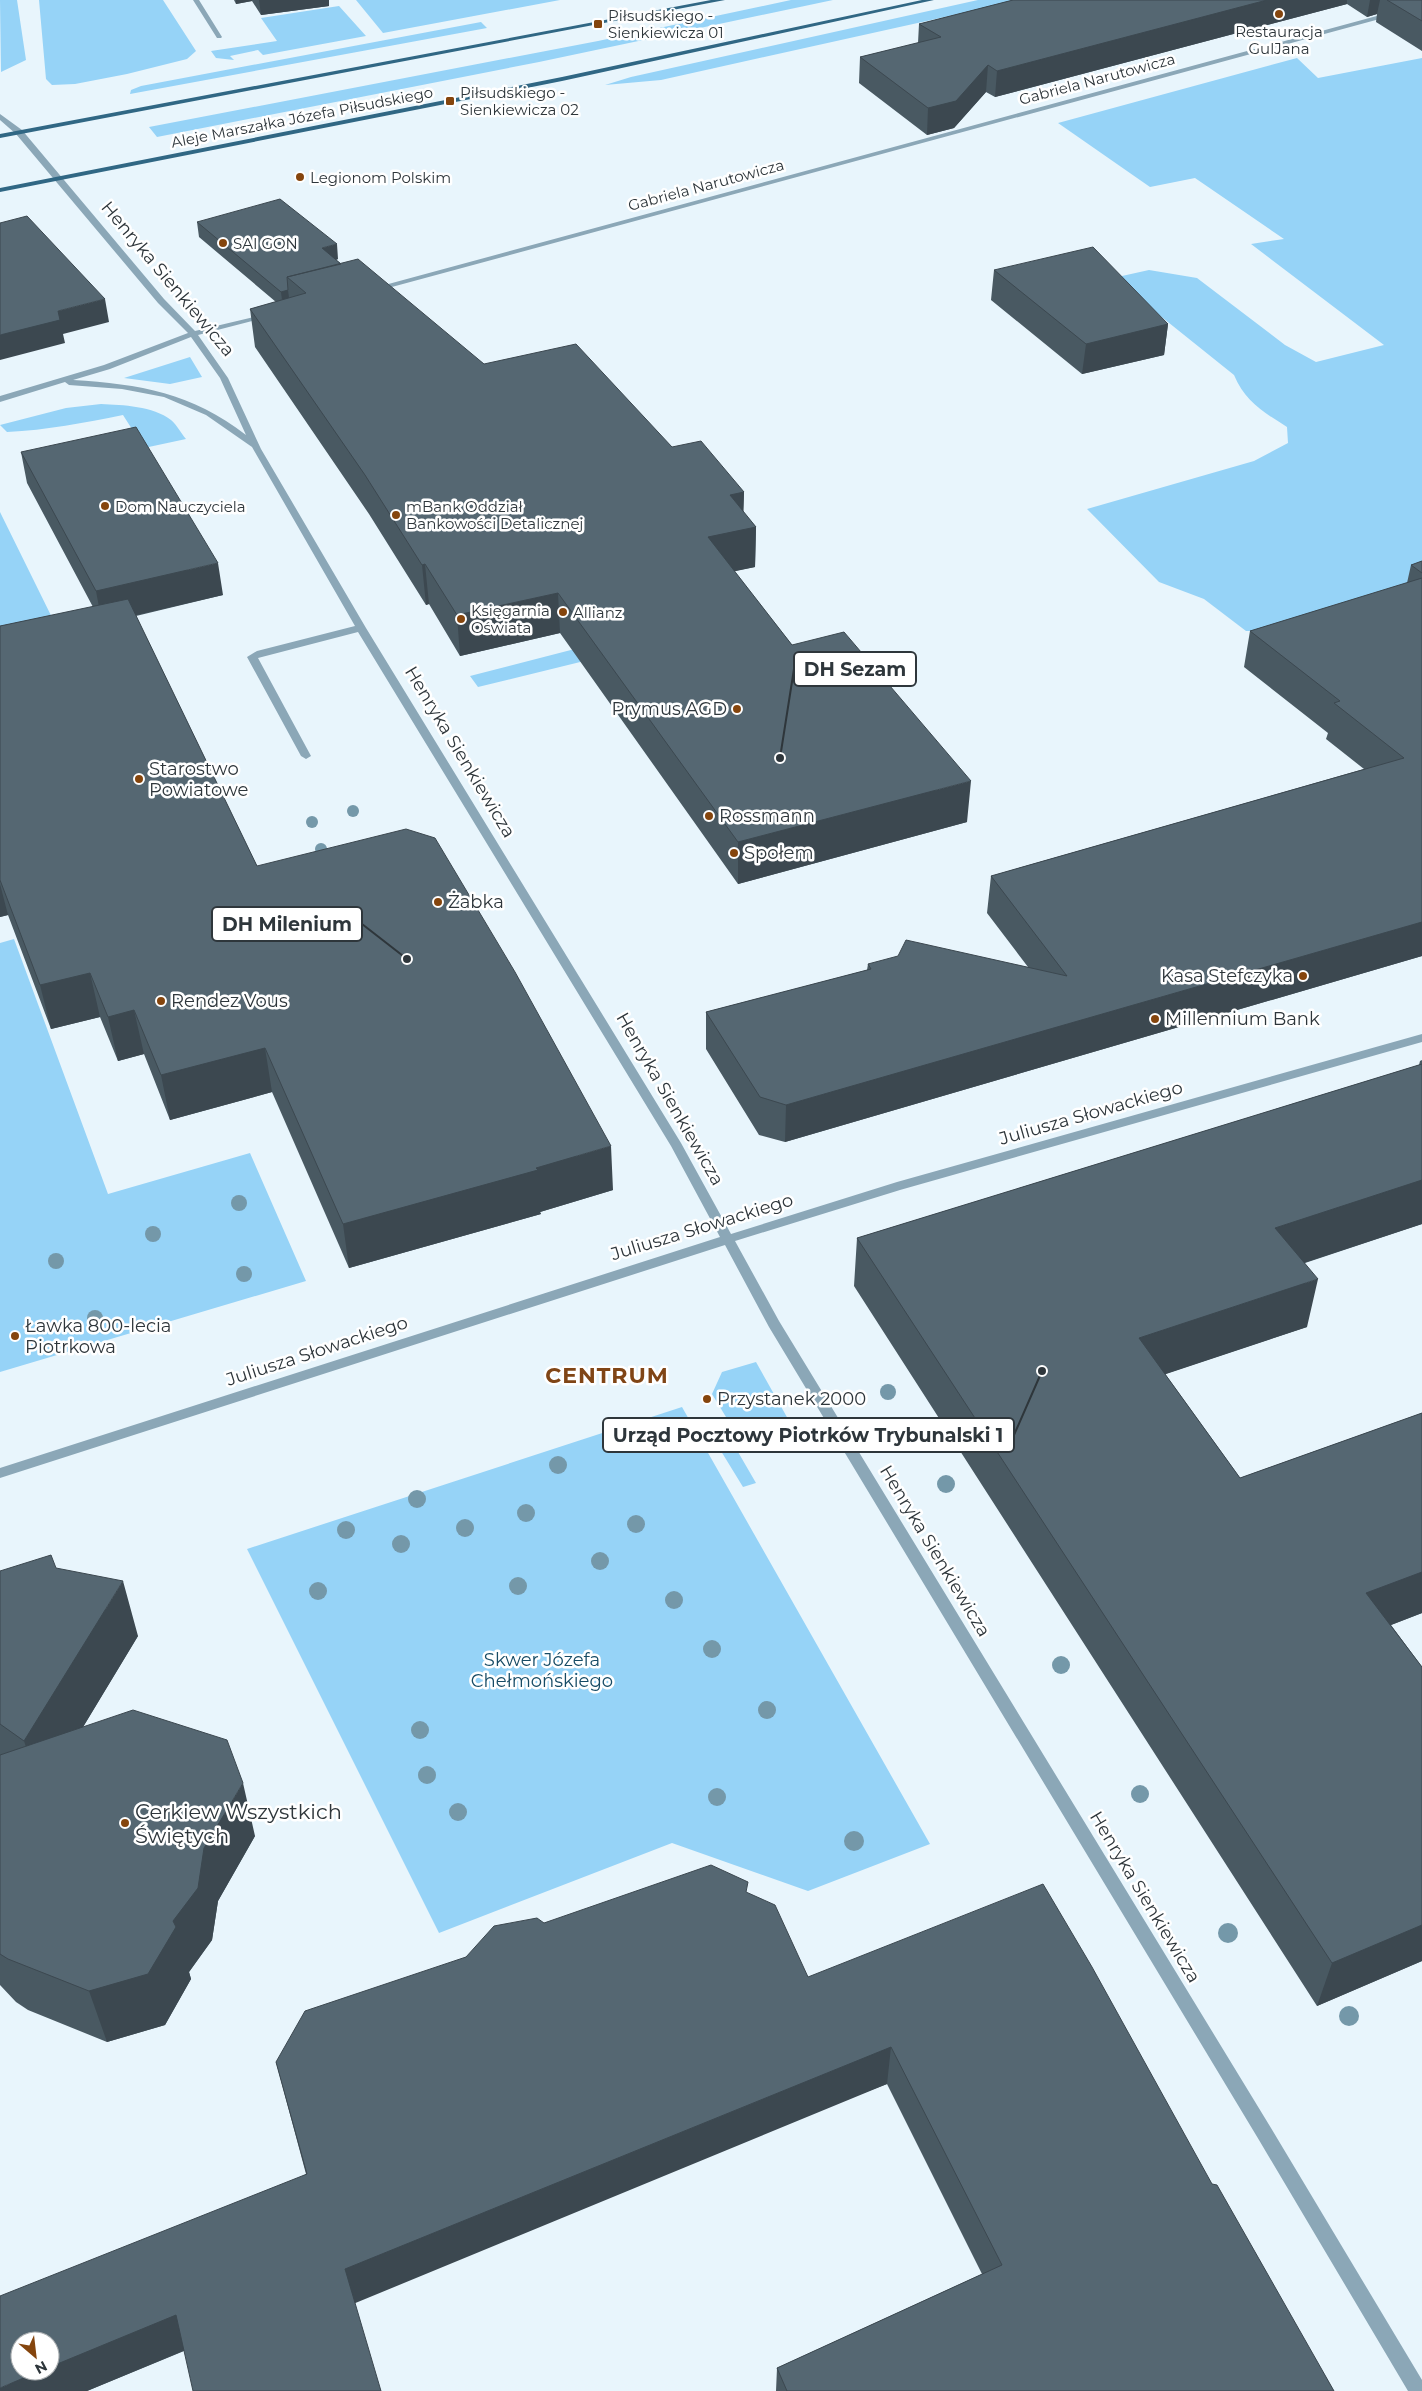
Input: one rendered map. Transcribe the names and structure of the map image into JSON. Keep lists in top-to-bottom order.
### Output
{
  "streets": {
    "main road": ["Aleje Marszałka Józefa Piłsudskiego"],
    "street": ["Gabriela Narutowicza", "Henryka Sienkiewicza", "Juliusza Słowackiego"]
  },
  "crossings": [
    ["Aleje Marszałka Józefa Piłsudskiego", "Henryka Sienkiewicza"],
    ["Henryka Sienkiewicza", "Juliusza Słowackiego"]
  ],
  "districts": ["CENTRUM"],
  "parks": ["Skwer Józefa Chełmońskiego"],
  "places": {
    "other": [
      "Restauracja GulJana",
      "Legionom Polskim",
      "SAI GON",
      "Dom Nauczyciela",
      "mBank Oddział Bankowości Detalicznej",
      "Allianz",
      "Księgarnia Oświata",
      "Prymus AGD",
      "DH Sezam",
      "Starostwo Powiatowe",
      "Rossmann",
      "Społem",
      "Żabka",
      "DH Milenium",
      "Kasa Stefczyka",
      "Rendez Vous",
      "Millennium Bank",
      "Ławka 800-lecia Piotrkowa",
      "Urząd Pocztowy Piotrków Trybunalski 1",
      "Przystanek 2000",
      "Cerkiew Wszystkich Świętych"
    ],
    "transit": ["Piłsudskiego - Sienkiewicza 01", "Piłsudskiego - Sienkiewicza 02"]
  },
  "north": "bottom right"
}
